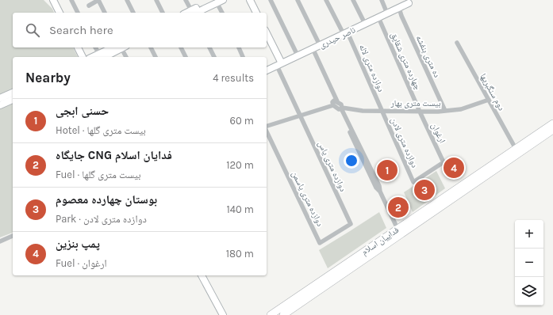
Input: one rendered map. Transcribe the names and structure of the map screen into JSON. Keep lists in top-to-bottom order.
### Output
{
  "streets": {
    "main road": ["فداییان اسلام"],
    "street": [
      "ناصر حیدری",
      "ده متری بنفشه",
      "چهارده متری شقایق",
      "دوازده متری لاله",
      "دوم سنگبریها",
      "بیست متری بهار",
      "ارغوان",
      "دوازده متری لادن",
      "دوازده متری یاس",
      "دوازده متری یاسمن"
    ]
  },
  "crossings": [
    ["ناصر حیدری", "ده متری بنفشه"],
    ["ناصر حیدری", "چهارده متری شقایق"],
    ["ناصر حیدری", "دوازده متری لاله"],
    ["ناصر حیدری", "دوازده متری یاس"],
    ["ده متری بنفشه", "بیست متری بهار"],
    ["چهارده متری شقایق", "بیست متری بهار"],
    ["چهارده متری شقایق", "ارغوان"],
    ["دوازده متری لاله", "بیست متری بهار"],
    ["دوازده متری لاله", "دوازده متری لادن"],
    ["دوم سنگبریها", "بیست متری بهار"],
    ["دوم سنگبریها", "فداییان اسلام"],
    ["بیست متری بهار", "ارغوان"],
    ["بیست متری بهار", "دوازده متری لادن"],
    ["ارغوان", "دوازده متری لادن"],
    ["دوازده متری یاس", "دوازده متری یاسمن"]
  ],
  "page": {
    "search": "Search here",
    "heading": ["Nearby", "4 results"],
    "list": [
      {
        "mark": "1",
        "name": "حسنی ابجی",
        "note": "Hotel · بیست متری گلها",
        "value": "60 m"
      },
      {
        "mark": "2",
        "name": "جایگاه CNG فدایان اسلام",
        "note": "Fuel · بیست متری گلها",
        "value": "120 m"
      },
      {
        "mark": "3",
        "name": "بوستان چهارده معصوم",
        "note": "Park · دوازده متری لادن",
        "value": "140 m"
      },
      {
        "mark": "4",
        "name": "پمپ بنزین",
        "note": "Fuel · ارغوان",
        "value": "180 m"
      }
    ],
    "pins": [
      "4",
      "1",
      "3",
      "2"
    ],
    "map_buttons": ["+", "−"]
  }
}
